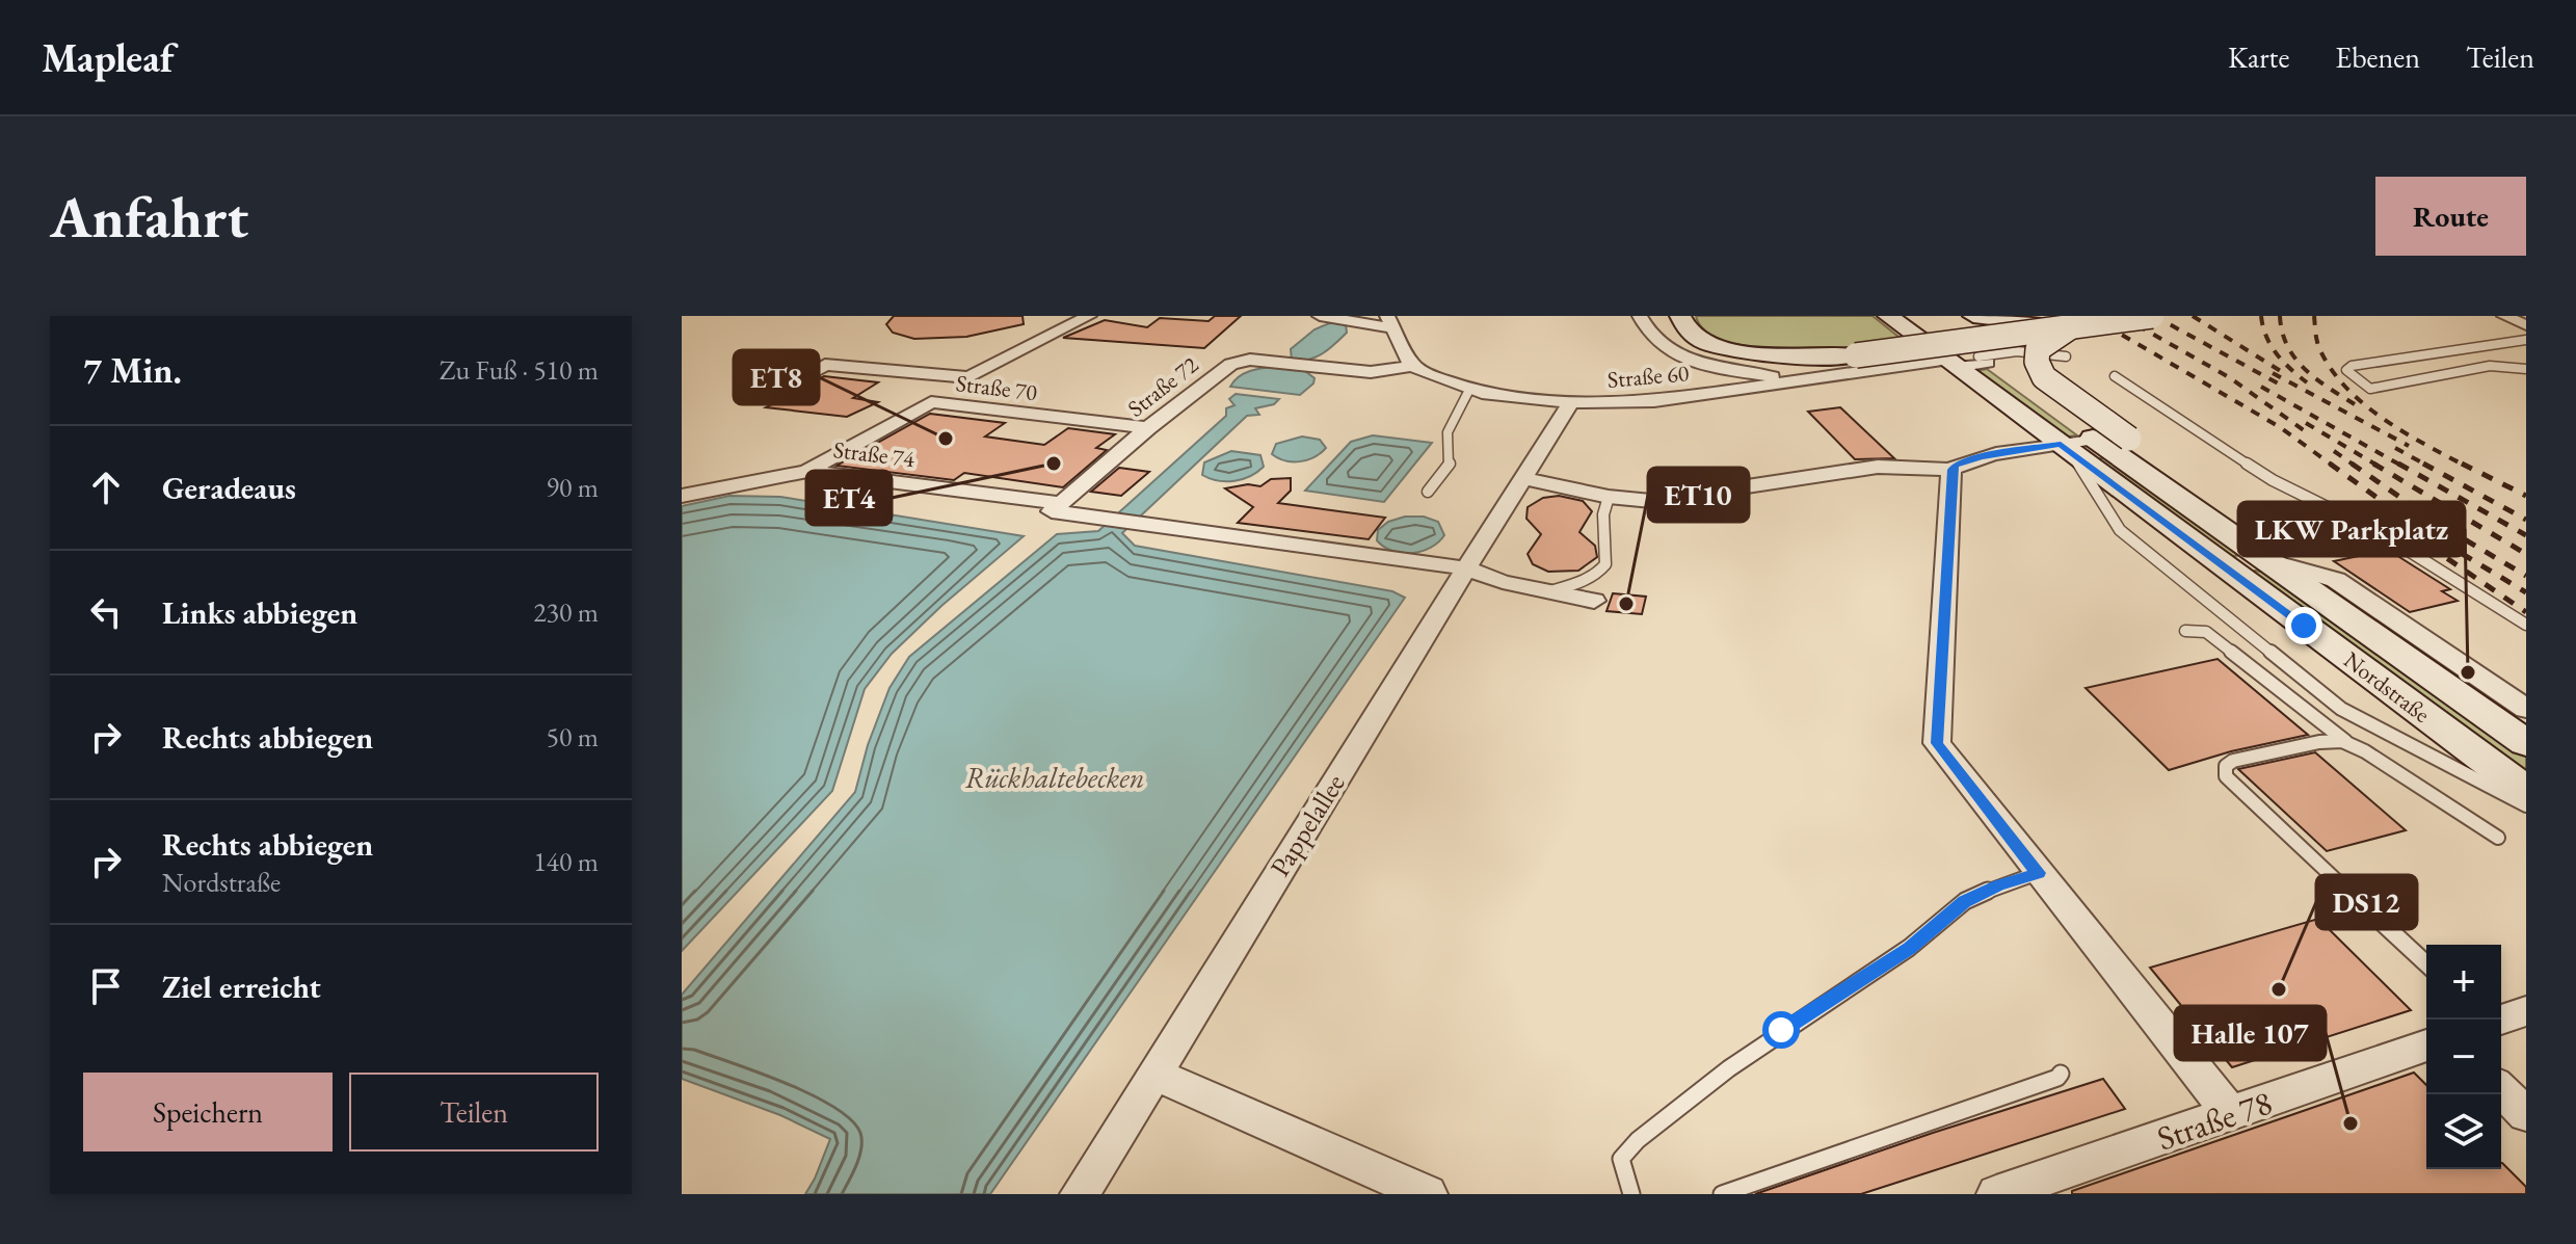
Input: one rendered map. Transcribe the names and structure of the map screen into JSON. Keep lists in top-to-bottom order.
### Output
{
  "streets": {
    "street": [
      "Straße 60",
      "Straße 72",
      "Straße 70",
      "Straße 74",
      "Nordstraße",
      "Pappelallee",
      "Straße 78"
    ]
  },
  "crossings": [
    ["Straße 60", "Straße 72"],
    ["Straße 60", "Nordstraße"],
    ["Straße 60", "Pappelallee"],
    ["Straße 72", "Straße 70"],
    ["Straße 72", "Straße 74"],
    ["Straße 70", "Straße 74"]
  ],
  "water": ["Rückhaltebecken"],
  "places": [
    "ET8",
    "ET4",
    "ET10",
    "LKW Parkplatz",
    "DS12",
    "Halle 107"
  ],
  "page": {
    "header": "Mapleaf",
    "nav": ["Karte", "Ebenen", "Teilen"],
    "buttons": [
      "Route",
      ["Speichern", "Teilen"]
    ],
    "title": "Anfahrt",
    "heading": ["7 Min.", "Zu Fuß · 510 m"],
    "list": [
      ["Geradeaus", "90 m"],
      ["Links abbiegen", "230 m"],
      ["Rechts abbiegen", "50 m"],
      ["Rechts abbiegen", "Nordstraße", "140 m"],
      "Ziel erreicht"
    ],
    "map_buttons": ["+", "−"]
  }
}
